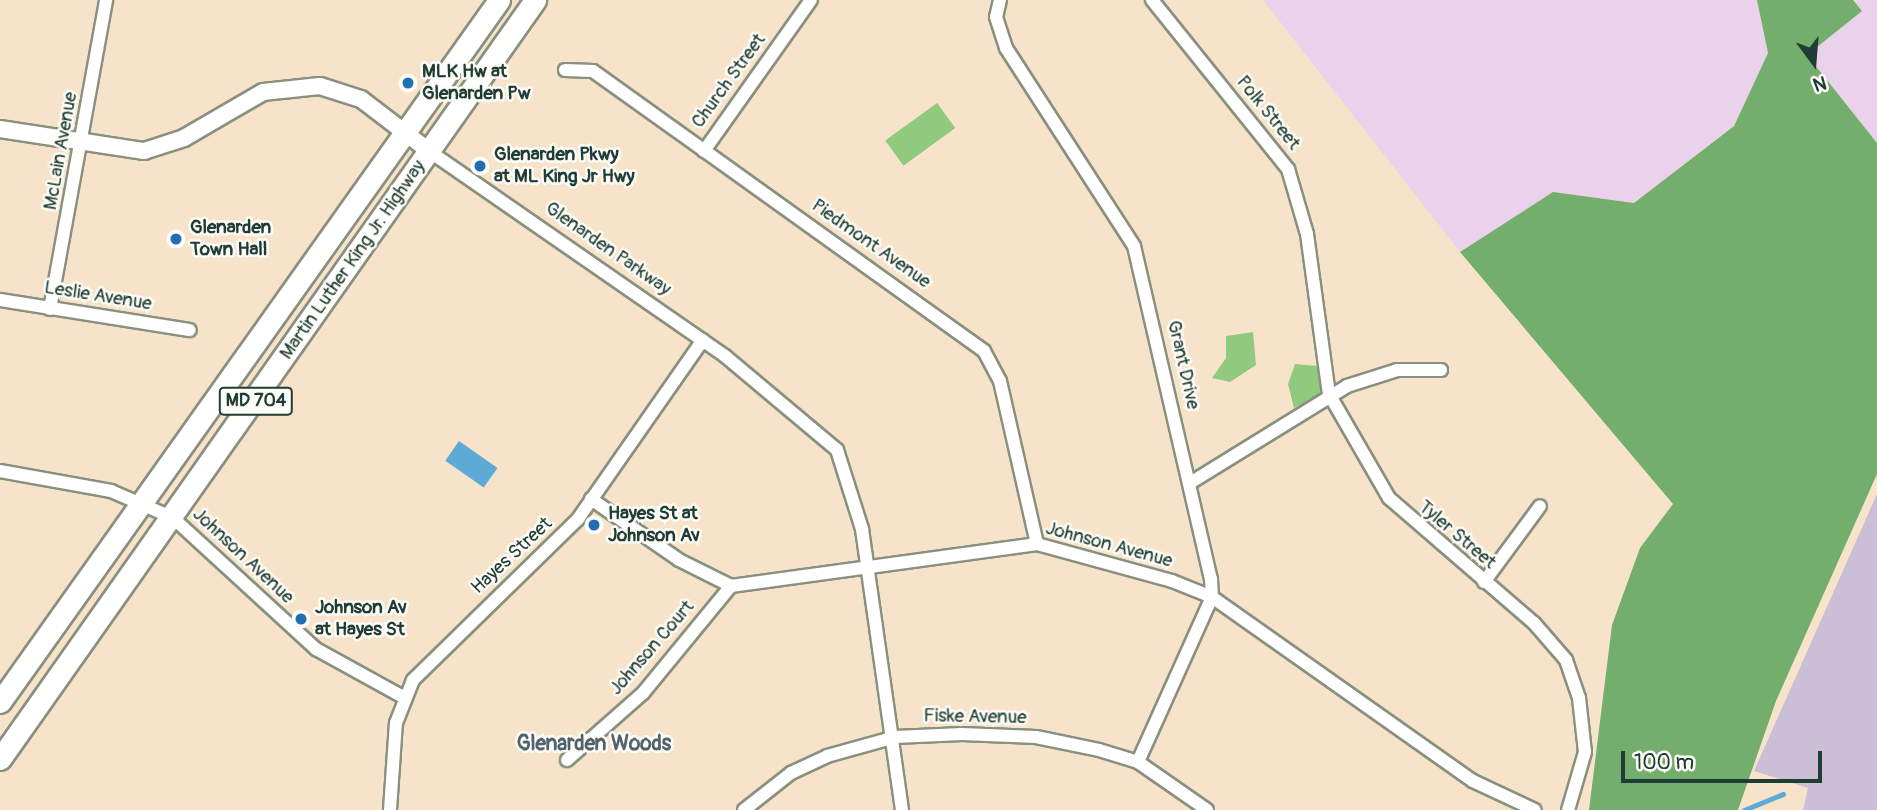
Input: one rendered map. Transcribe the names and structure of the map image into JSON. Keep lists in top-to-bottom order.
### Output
{
  "streets": {
    "main road": ["Martin Luther King Jr. Highway", "MD 704"],
    "street": [
      "Church Street",
      "Polk Street",
      "McLain Avenue",
      "Piedmont Avenue",
      "Glenarden Parkway",
      "Leslie Avenue",
      "Grant Drive",
      "Tyler Street",
      "Johnson Avenue",
      "Hayes Street",
      "Johnson Court",
      "Fiske Avenue"
    ]
  },
  "crossings": [
    ["Church Street", "Piedmont Avenue"],
    ["Polk Street", "Tyler Street"],
    ["McLain Avenue", "Glenarden Parkway"],
    ["McLain Avenue", "Leslie Avenue"],
    ["Piedmont Avenue", "Johnson Avenue"],
    ["Glenarden Parkway", "Martin Luther King Jr. Highway"],
    ["Glenarden Parkway", "Johnson Avenue"],
    ["Glenarden Parkway", "Hayes Street"],
    ["Glenarden Parkway", "Fiske Avenue"],
    ["Martin Luther King Jr. Highway", "Johnson Avenue"],
    ["Grant Drive", "Johnson Avenue"],
    ["Johnson Avenue", "Hayes Street"],
    ["Johnson Avenue", "Johnson Court"]
  ],
  "districts": ["Glenarden Woods"],
  "places": [
    "MLK Hw at Glenarden Pw",
    "Glenarden Pkwy at ML King Jr Hwy",
    "Glenarden Town Hall",
    "Hayes St at Johnson Av",
    "Johnson Av at Hayes St"
  ],
  "scale_bar": "100 m",
  "north": "bottom"
}
